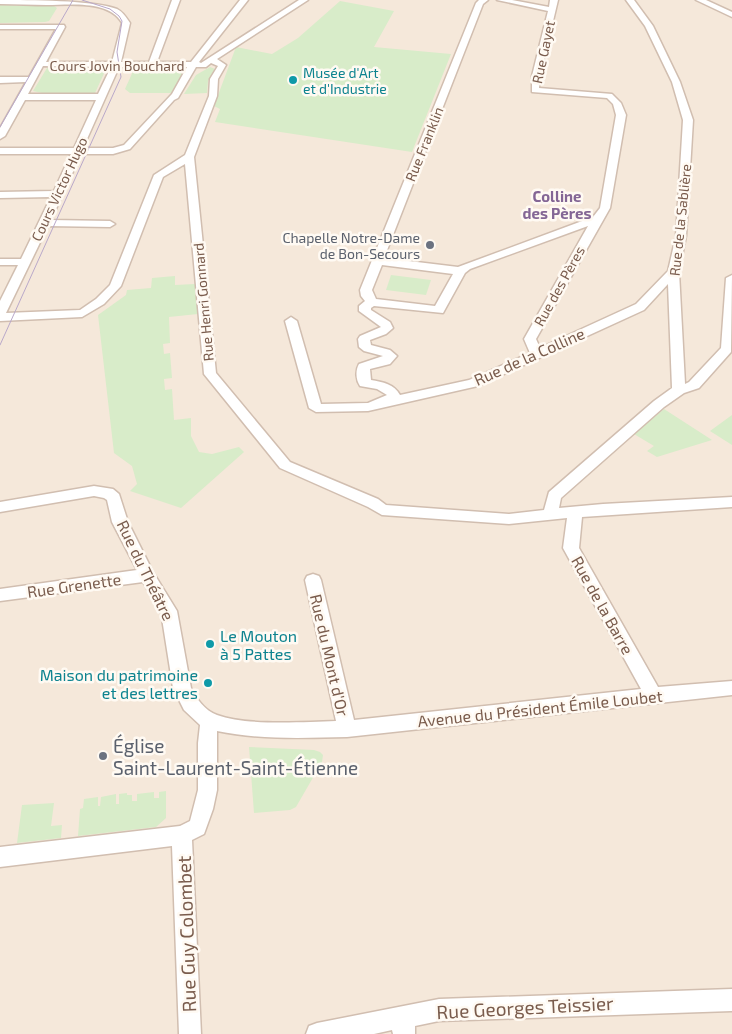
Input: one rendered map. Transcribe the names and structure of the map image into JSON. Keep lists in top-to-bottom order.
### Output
{
  "streets": {
    "street": [
      "Rue Gayet",
      "Cours Jovin Bouchard",
      "Rue Franklin",
      "Cours Victor Hugo",
      "Rue de la Sablière",
      "Rue des Pères",
      "Rue Henri Gonnard",
      "Rue de la Colline",
      "Rue du Théâtre",
      "Rue Grenette",
      "Rue de la Barre",
      "Rue du Mont d'Or",
      "Avenue du Président Émile Loubet",
      "Rue Guy Colombet",
      "Rue Georges Teissier"
    ]
  },
  "crossings": [
    ["Rue Gayet", "Rue des Pères"],
    ["Cours Jovin Bouchard", "Cours Victor Hugo"],
    ["Cours Jovin Bouchard", "Rue Henri Gonnard"],
    ["Rue de la Sablière", "Rue de la Colline"],
    ["Rue des Pères", "Rue de la Colline"],
    ["Rue Henri Gonnard", "Rue de la Barre"],
    ["Rue du Théâtre", "Rue Grenette"],
    ["Rue du Théâtre", "Avenue du Président Émile Loubet"],
    ["Rue de la Barre", "Avenue du Président Émile Loubet"],
    ["Rue du Mont d'Or", "Avenue du Président Émile Loubet"]
  ],
  "districts": ["Colline des Pères"],
  "places": [
    "Musée d'Art et d'Industrie",
    "Chapelle Notre-Dame de Bon-Secours",
    "Le Mouton à 5 Pattes",
    "Maison du patrimoine et des lettres",
    "Église Saint-Laurent-Saint-Étienne"
  ]
}
